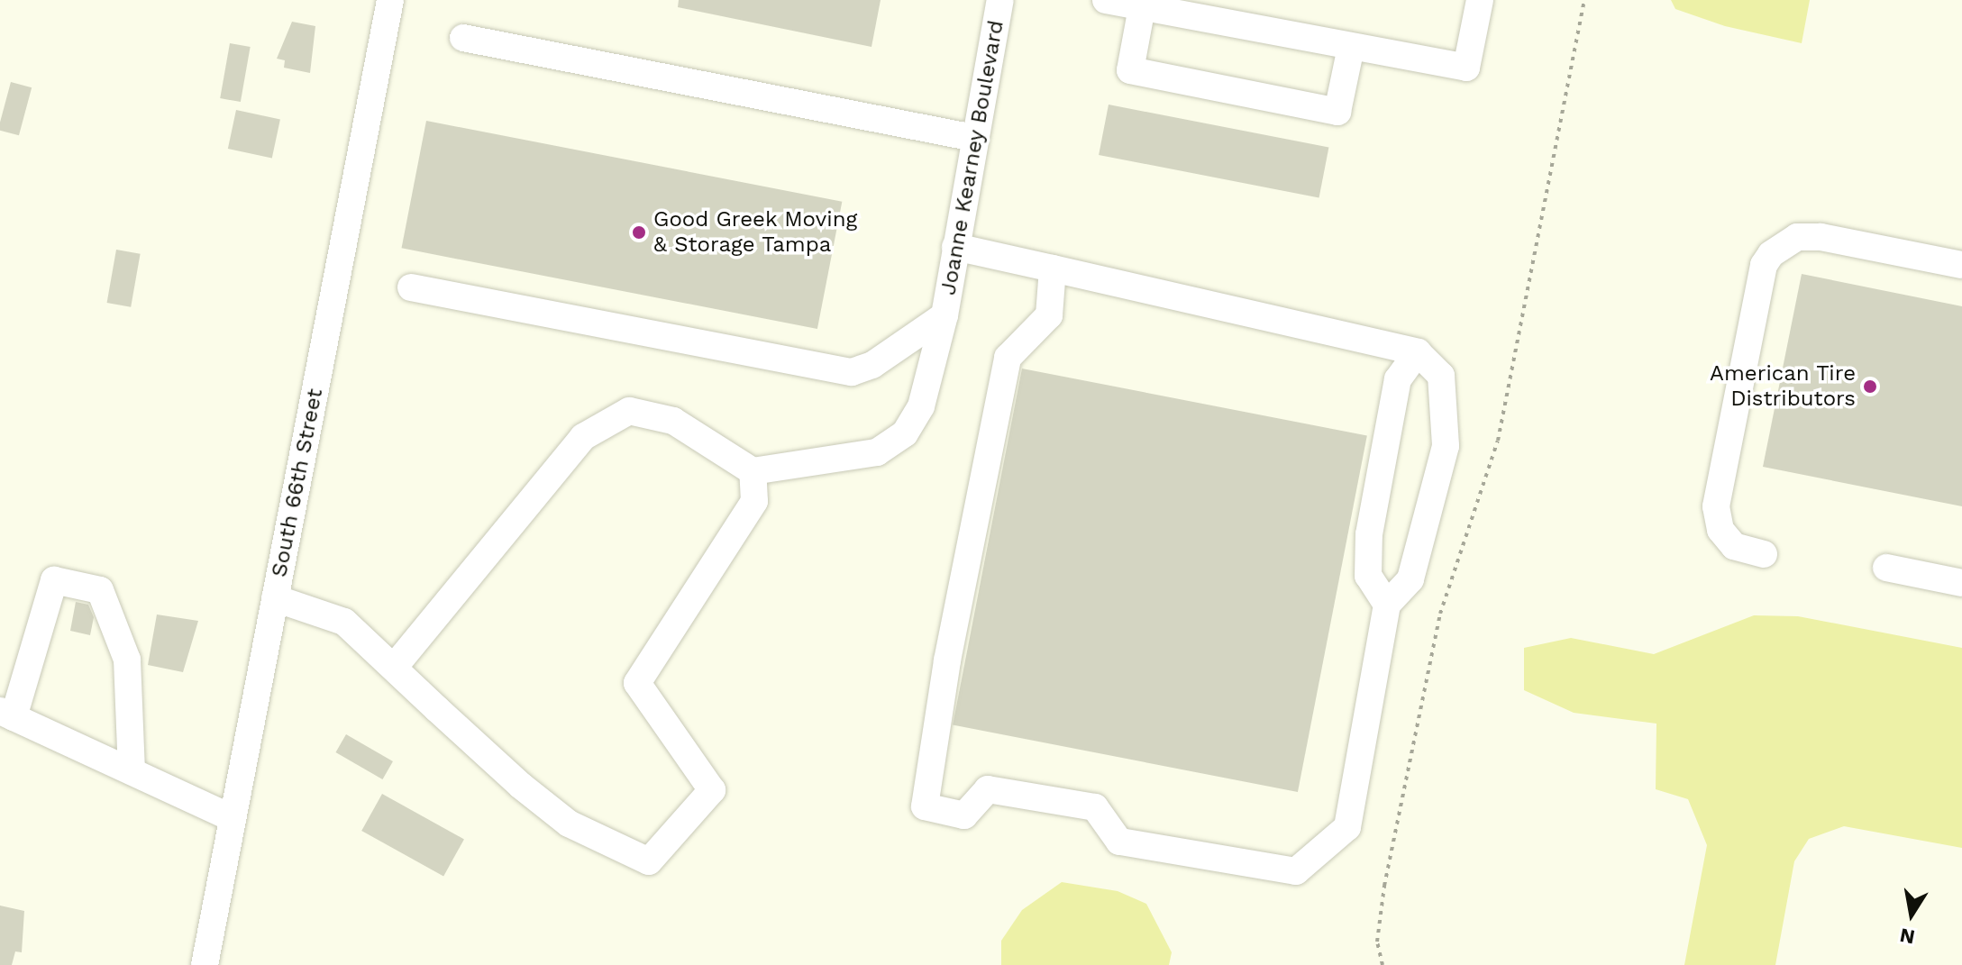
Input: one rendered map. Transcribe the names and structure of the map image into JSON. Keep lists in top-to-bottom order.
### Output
{
  "streets": {
    "street": ["Joanne Kearney Boulevard", "South 66th Street"]
  },
  "places": ["Good Greek Moving & Storage Tampa", "American Tire Distributors"],
  "north": "bottom"
}
